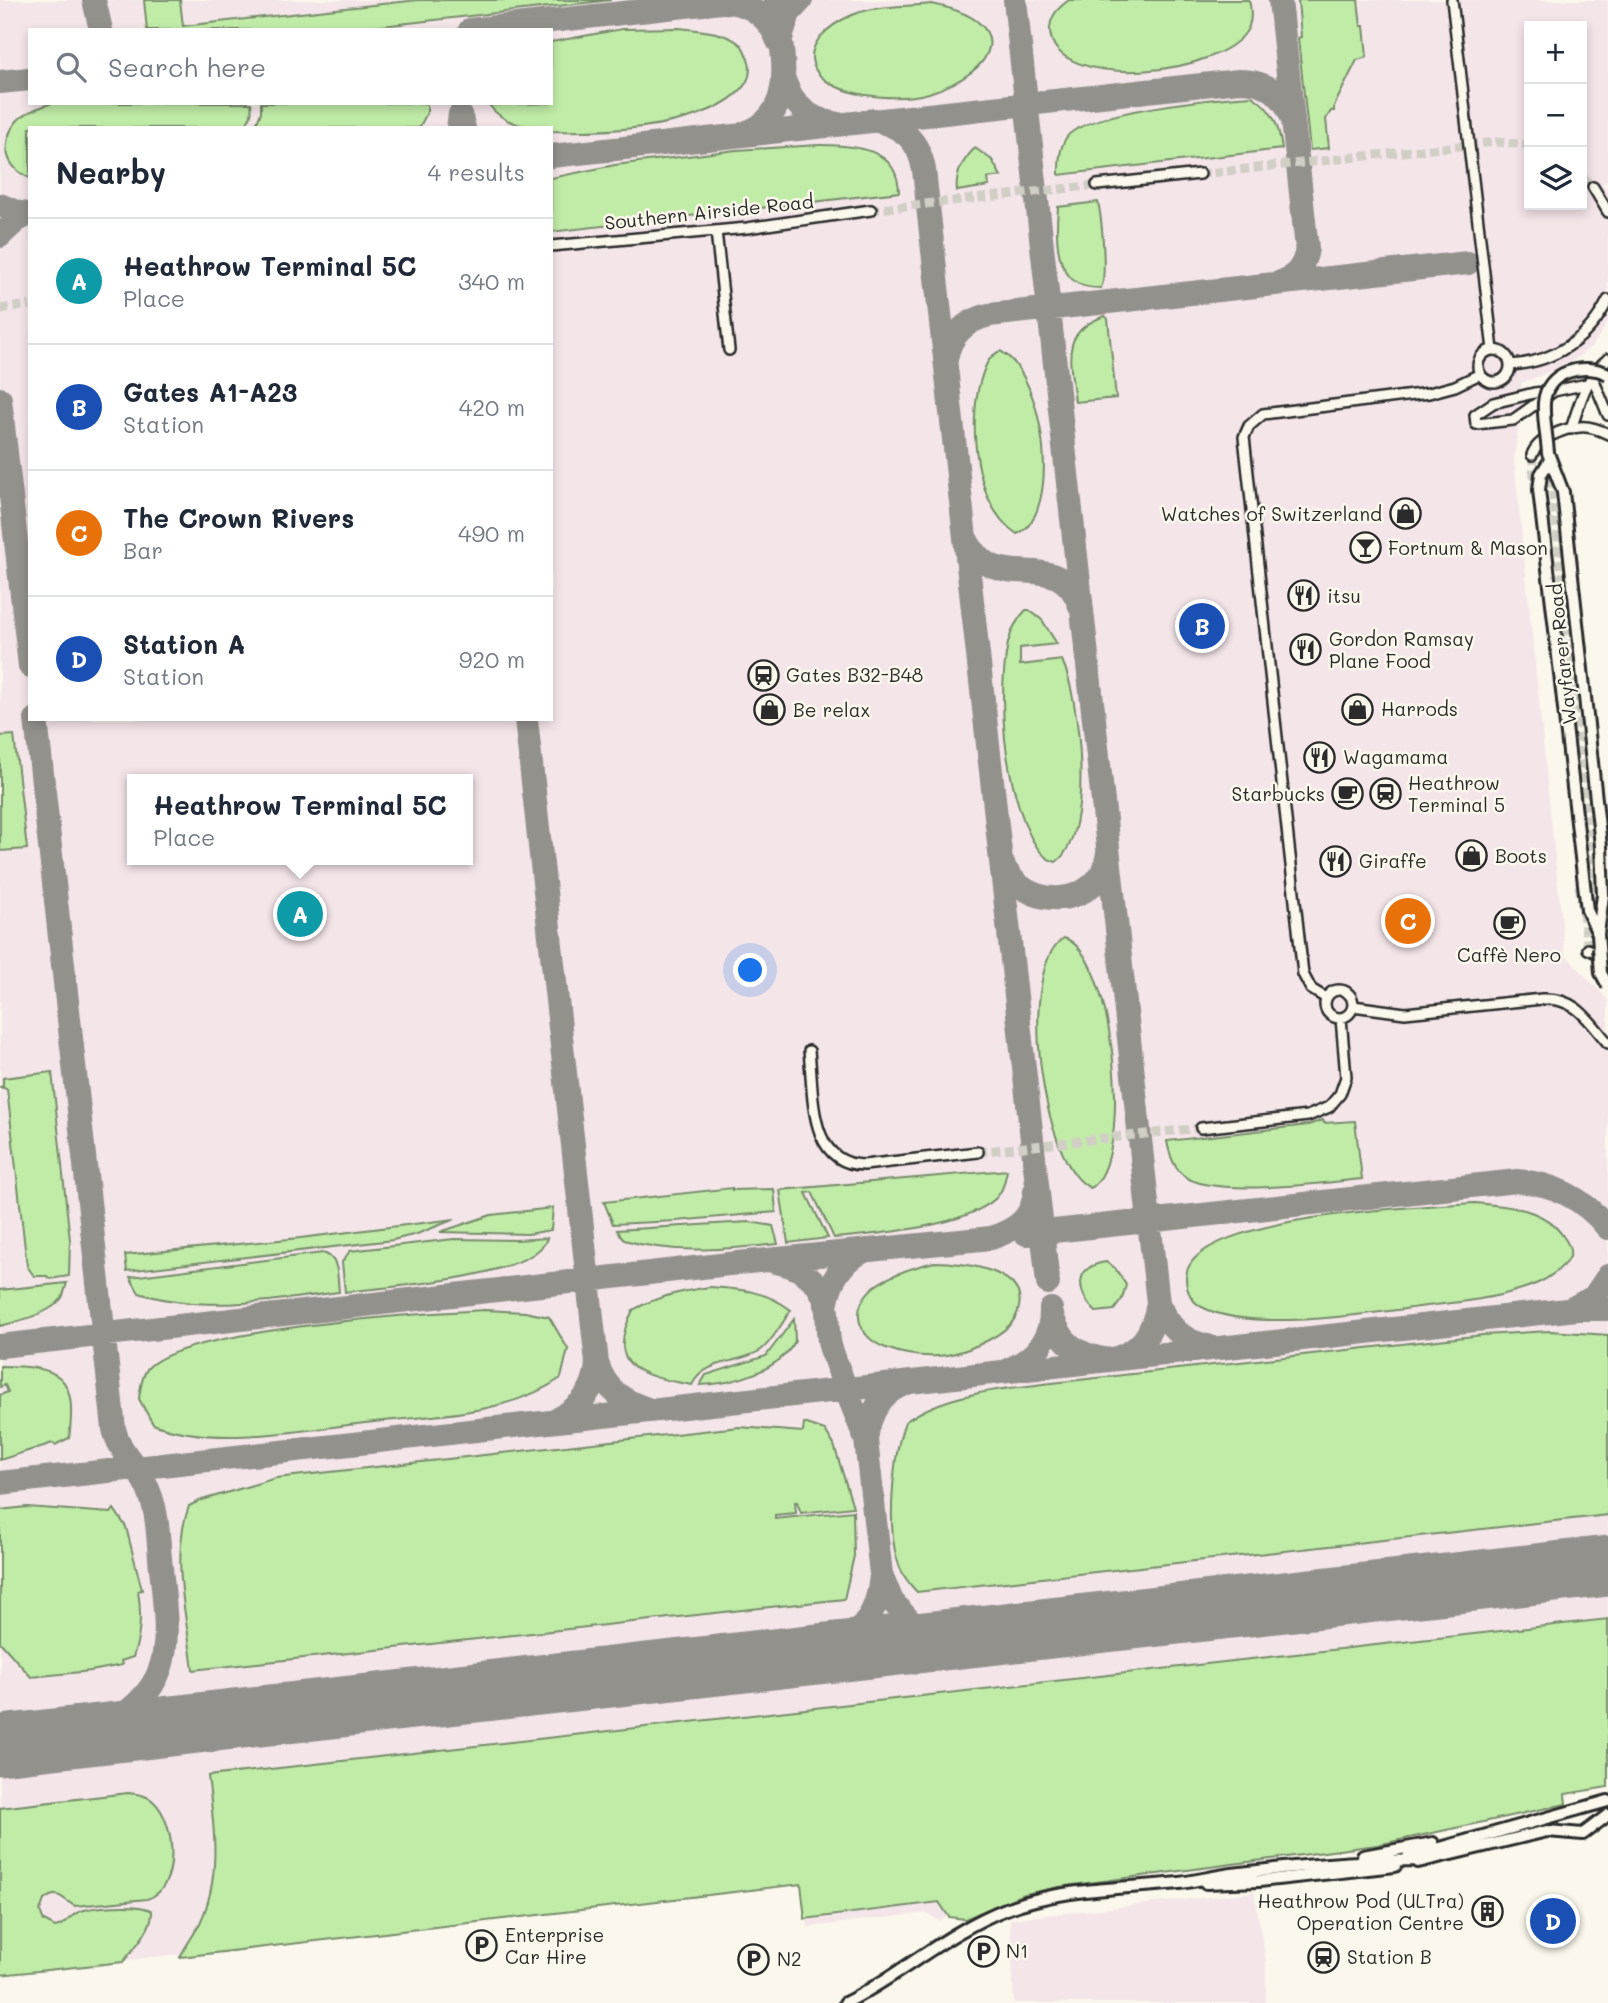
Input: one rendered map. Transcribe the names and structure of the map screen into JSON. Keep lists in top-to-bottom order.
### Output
{
  "streets": {
    "street": ["Southern Airside Road", "Wayfarer Road"]
  },
  "places": {
    "shop": [
      "Watches of Switzerland",
      "Harrods",
      "Be relax",
      "Boots"
    ],
    "bar": ["Fortnum & Mason"],
    "restaurant": [
      "itsu",
      "Gordon Ramsay Plane Food",
      "Wagamama",
      "Giraffe"
    ],
    "station": ["Gates B32-B48", "Heathrow Terminal 5", "Station B"],
    "cafe": ["Starbucks", "Caffè Nero"],
    "building": ["Heathrow Pod (ULTra) Operation Centre"],
    "parking": ["Enterprise Car Hire", "N1", "N2"]
  },
  "page": {
    "map_buttons": ["+", "−"],
    "search": "Search here",
    "heading": ["Nearby", "4 results"],
    "list": [
      {
        "mark": "A",
        "name": "Heathrow Terminal 5C",
        "note": "Place",
        "value": "340 m"
      },
      {
        "mark": "B",
        "name": "Gates A1-A23",
        "note": "Station",
        "value": "420 m"
      },
      {
        "mark": "C",
        "name": "The Crown Rivers",
        "note": "Bar",
        "value": "490 m"
      },
      {
        "mark": "D",
        "name": "Station A",
        "note": "Station",
        "value": "920 m"
      }
    ],
    "pins": [
      "B",
      "A",
      "C",
      "D"
    ],
    "popup": ["Heathrow Terminal 5C", "Place"]
  }
}
